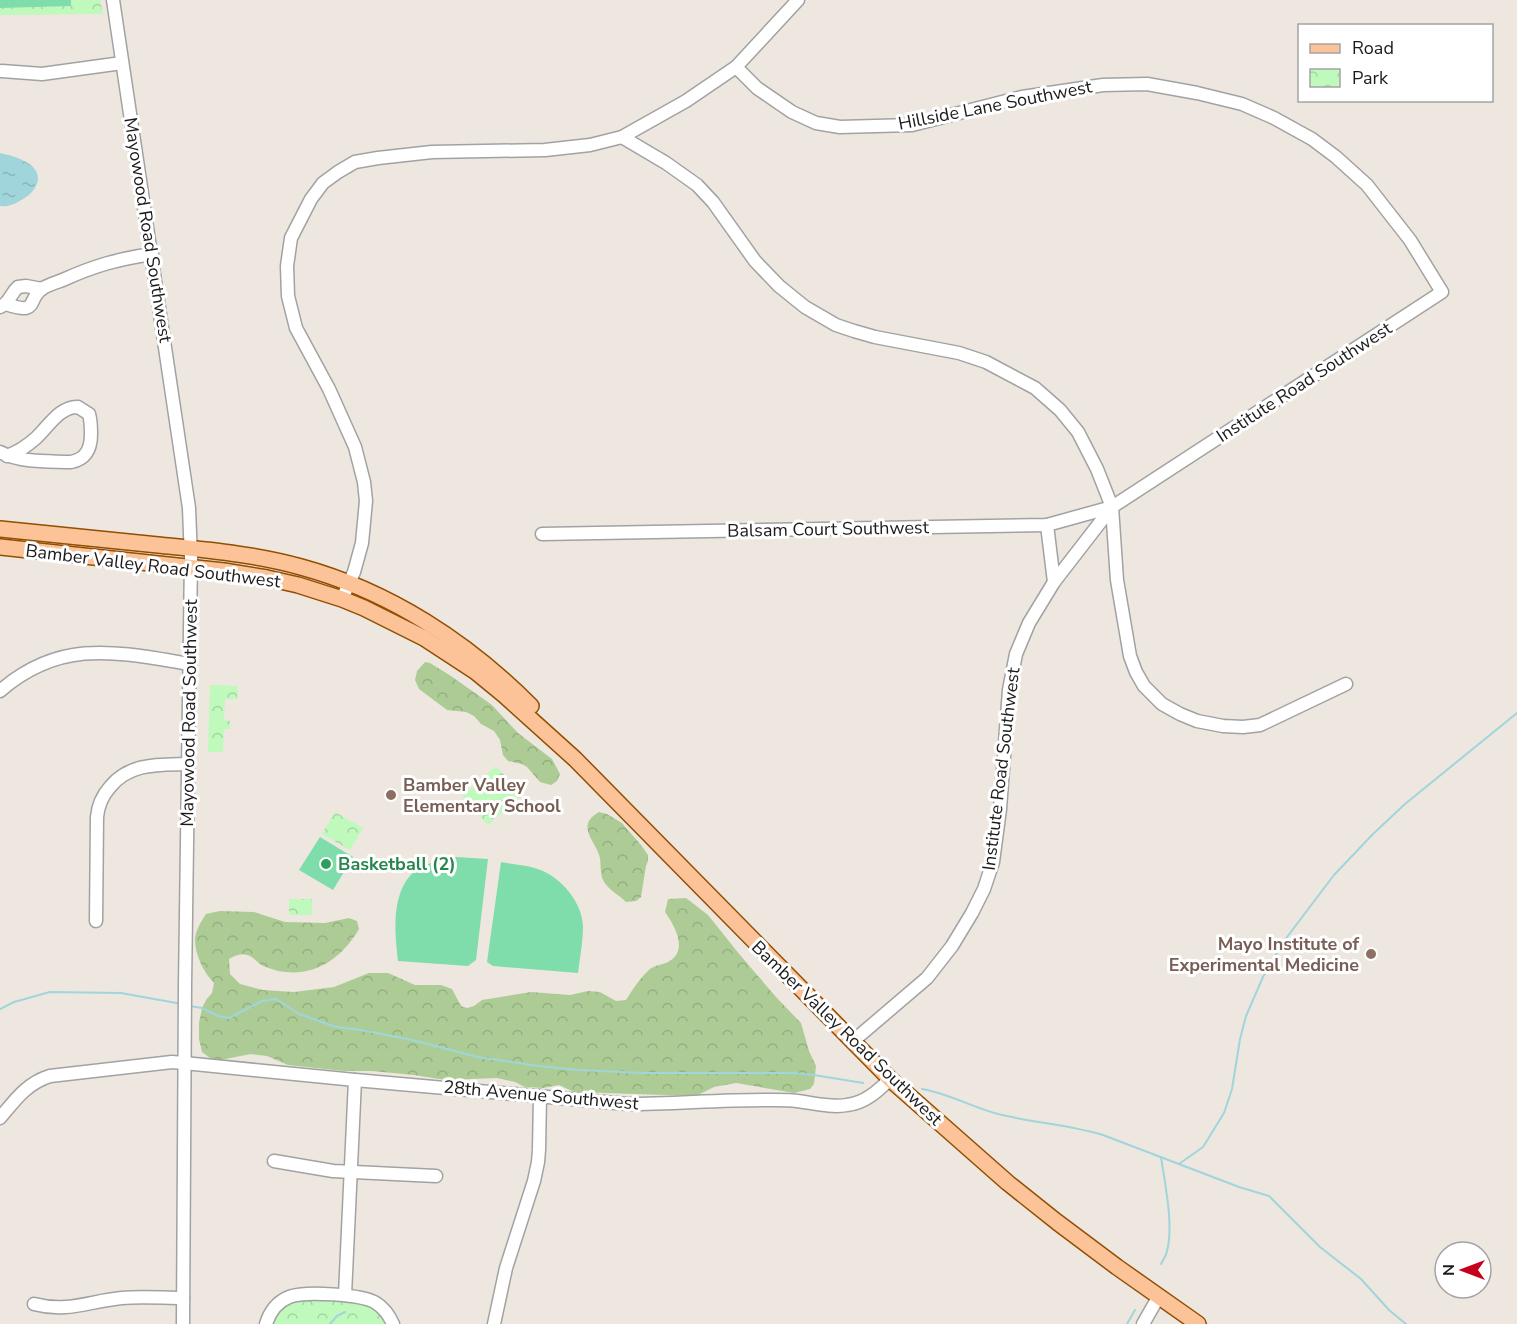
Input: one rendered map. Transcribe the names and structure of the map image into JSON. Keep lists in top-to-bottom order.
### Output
{
  "streets": {
    "main road": ["Bamber Valley Road Southwest"],
    "street": [
      "Hillside Lane Southwest",
      "Mayowood Road Southwest",
      "Institute Road Southwest",
      "Balsam Court Southwest",
      "28th Avenue Southwest"
    ]
  },
  "crossings": [
    ["Hillside Lane Southwest", "Institute Road Southwest"],
    ["Mayowood Road Southwest", "Bamber Valley Road Southwest"],
    ["Mayowood Road Southwest", "28th Avenue Southwest"],
    ["Institute Road Southwest", "Balsam Court Southwest"],
    ["Institute Road Southwest", "Bamber Valley Road Southwest"],
    ["Bamber Valley Road Southwest", "28th Avenue Southwest"]
  ],
  "places": ["Bamber Valley Elementary School", "Basketball (2)", "Mayo Institute of Experimental Medicine"],
  "legend": ["Road", "Park"],
  "north": "left"
}
